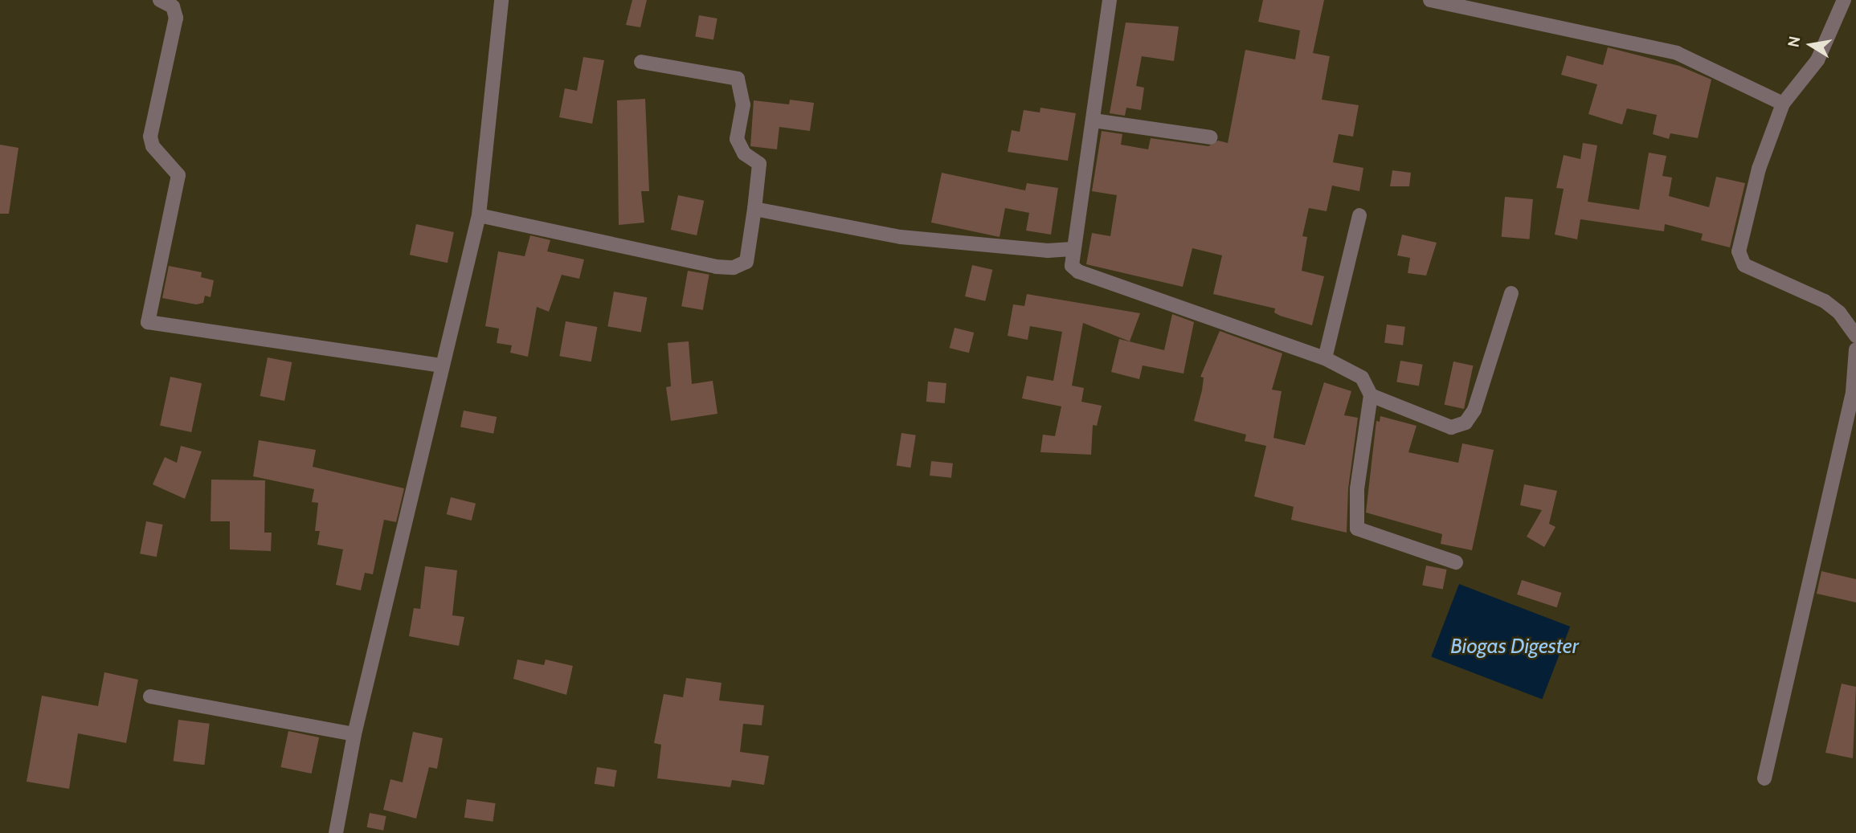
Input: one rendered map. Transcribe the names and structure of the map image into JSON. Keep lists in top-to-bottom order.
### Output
{
  "water": ["Biogas Digester"],
  "north": "left"
}
